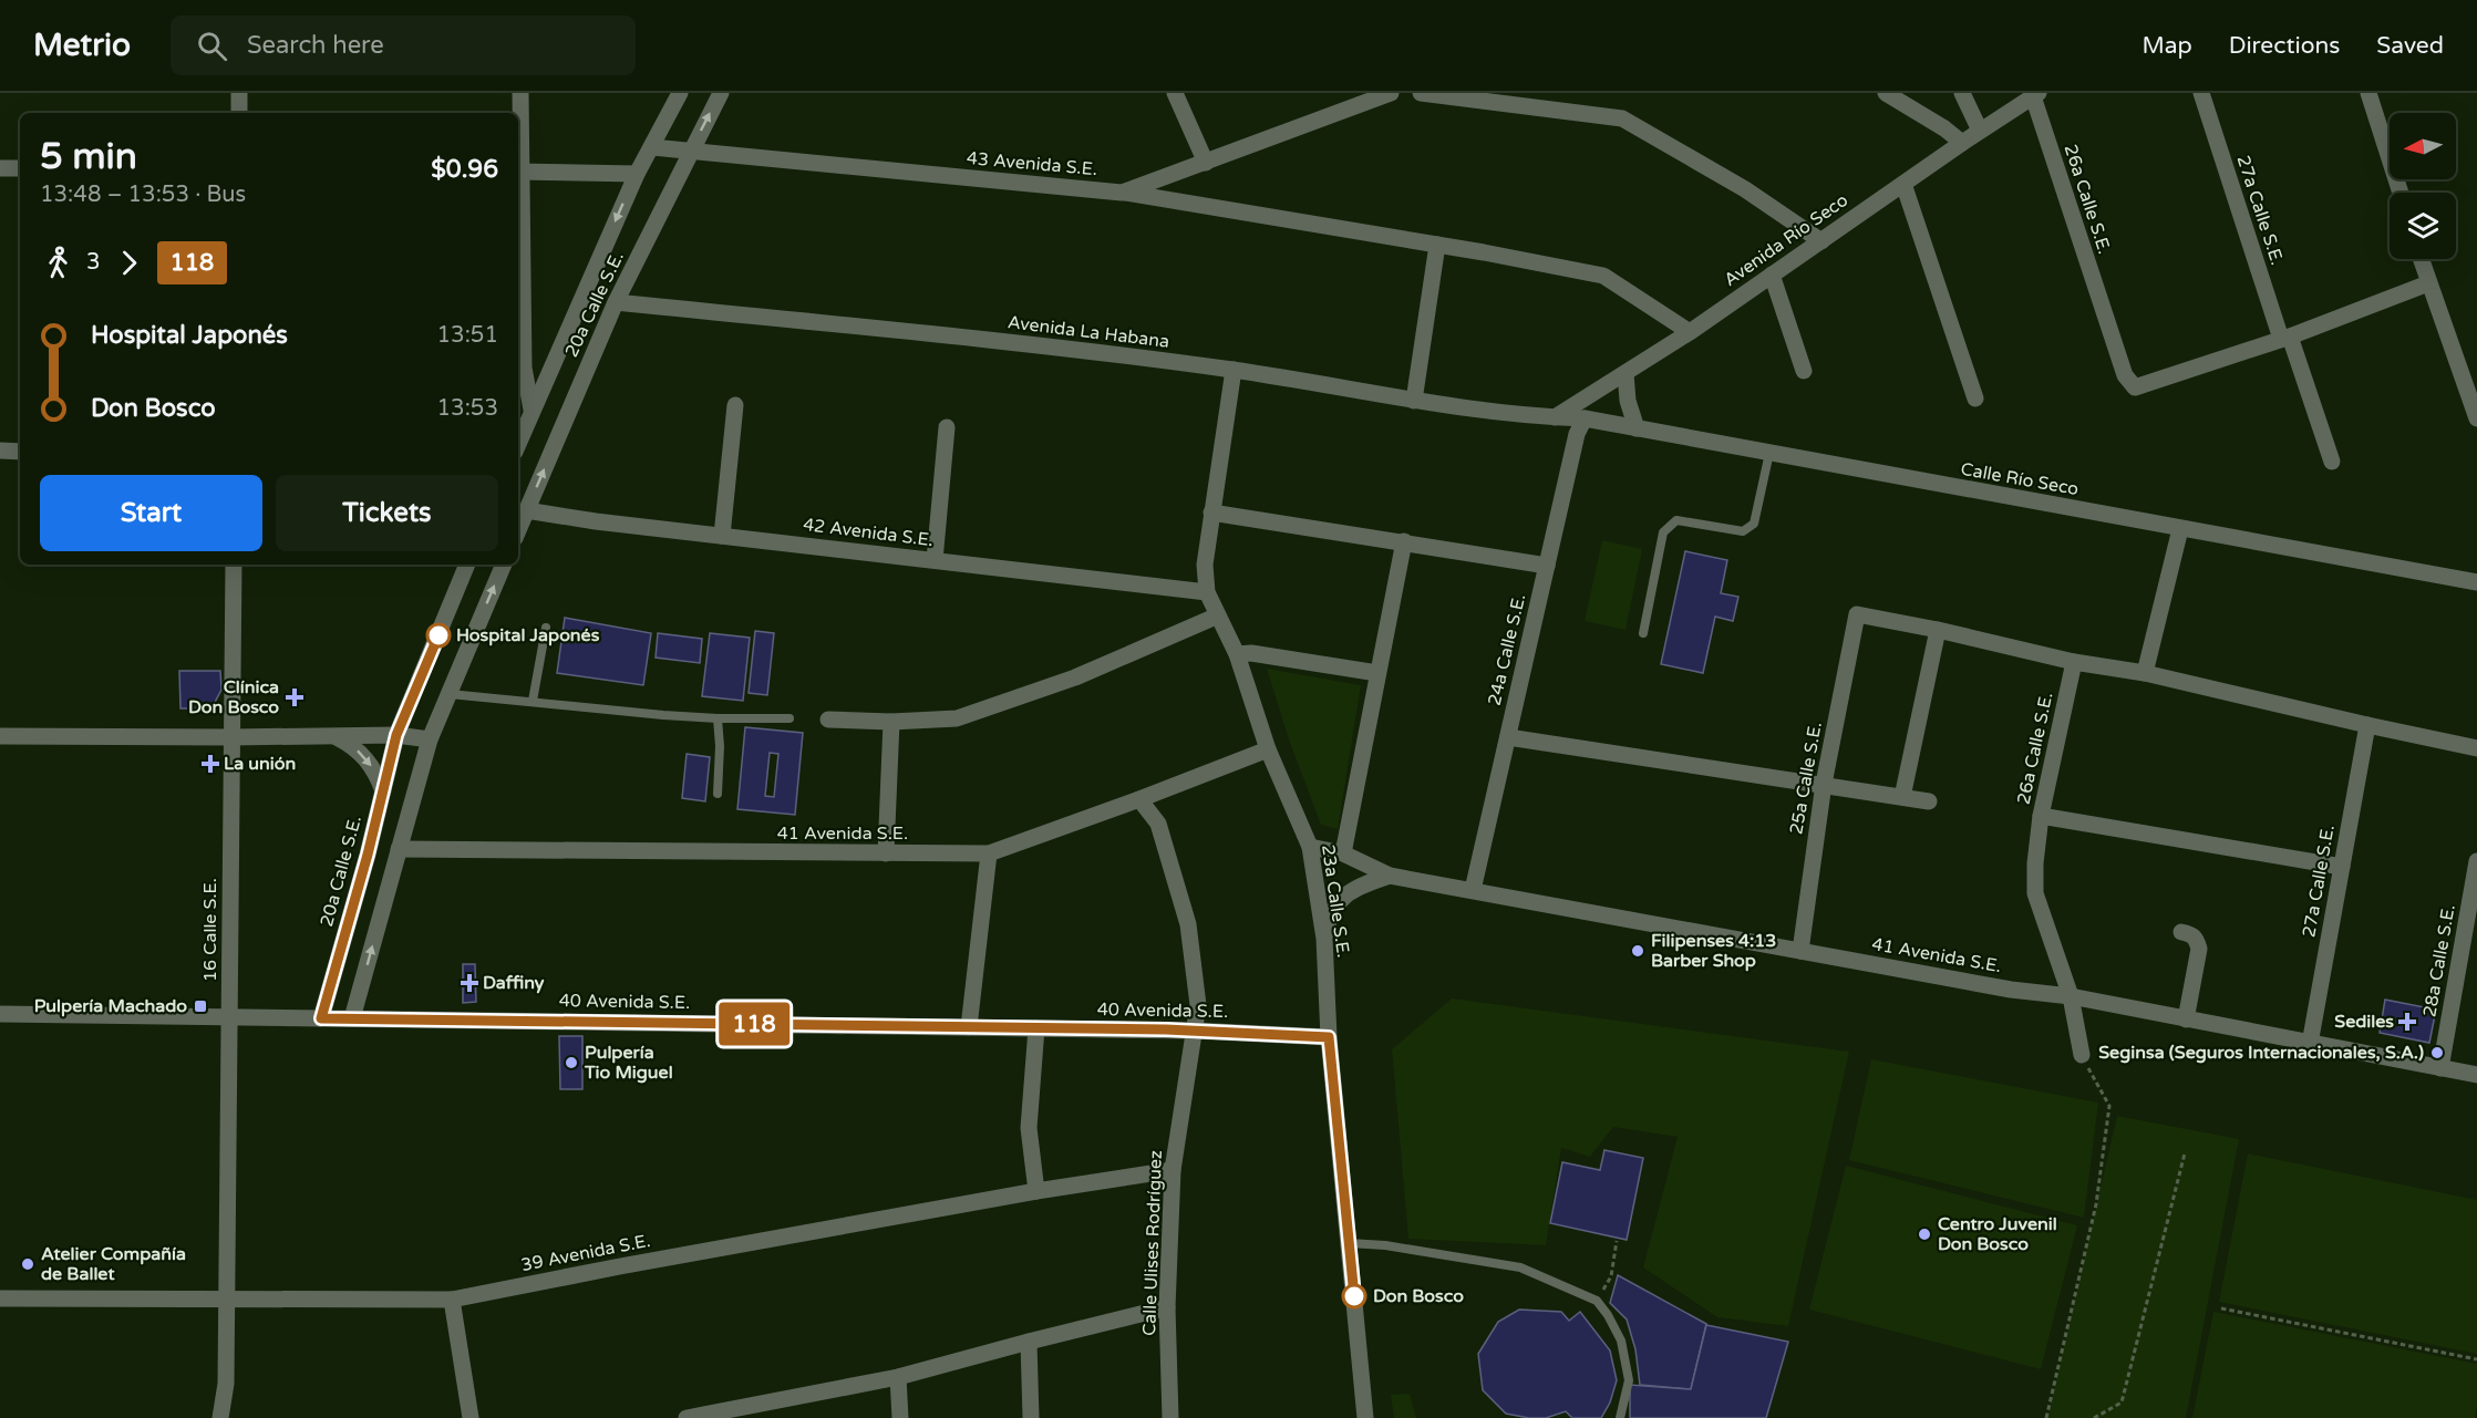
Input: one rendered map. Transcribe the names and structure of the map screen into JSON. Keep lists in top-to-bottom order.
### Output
{
  "streets": {
    "street": [
      "43 Avenida S.E.",
      "26a Calle S.E.",
      "27a Calle S.E.",
      "Avenida Río Seco",
      "20a Calle S.E.",
      "Avenida La Habana",
      "Calle Río Seco",
      "42 Avenida S.E.",
      "24a Calle S.E.",
      "25a Calle S.E.",
      "41 Avenida S.E.",
      "23a Calle S.E.",
      "16 Calle S.E.",
      "28a Calle S.E.",
      "40 Avenida S.E.",
      "Calle Ulises Rodríguez",
      "39 Avenida S.E."
    ]
  },
  "crossings": [
    ["43 Avenida S.E.", "20a Calle S.E."],
    ["26a Calle S.E.", "27a Calle S.E."],
    ["26a Calle S.E.", "Avenida Río Seco"],
    ["26a Calle S.E.", "41 Avenida S.E."],
    ["27a Calle S.E.", "41 Avenida S.E."],
    ["Avenida Río Seco", "Avenida La Habana"],
    ["Avenida Río Seco", "Calle Río Seco"],
    ["20a Calle S.E.", "Avenida La Habana"],
    ["20a Calle S.E.", "42 Avenida S.E."],
    ["20a Calle S.E.", "40 Avenida S.E."],
    ["Avenida La Habana", "Calle Río Seco"],
    ["Avenida La Habana", "23a Calle S.E."],
    ["Calle Río Seco", "24a Calle S.E."],
    ["42 Avenida S.E.", "23a Calle S.E."],
    ["24a Calle S.E.", "41 Avenida S.E."],
    ["25a Calle S.E.", "41 Avenida S.E."],
    ["41 Avenida S.E.", "23a Calle S.E."],
    ["41 Avenida S.E.", "28a Calle S.E."],
    ["41 Avenida S.E.", "Calle Ulises Rodríguez"],
    ["23a Calle S.E.", "40 Avenida S.E."],
    ["16 Calle S.E.", "40 Avenida S.E."],
    ["16 Calle S.E.", "39 Avenida S.E."],
    ["40 Avenida S.E.", "Calle Ulises Rodríguez"],
    ["Calle Ulises Rodríguez", "39 Avenida S.E."]
  ],
  "places": {
    "other": [
      "Hospital Japonés",
      "Filipenses 4:13 Barber Shop",
      "Seginsa (Seguros Internacionales, S.A.)",
      "Pulpería Tio Miguel",
      "Centro Juvenil Don Bosco",
      "Atelier Compañía de Ballet",
      "Don Bosco"
    ],
    "health": [
      "Clínica Don Bosco",
      "La unión",
      "Daffiny",
      "Sediles"
    ],
    "transit": ["Pulpería Machado"]
  },
  "lines": ["bus line 118"],
  "north": "left",
  "page": {
    "header": "Metrio",
    "search": "Search here",
    "nav": ["Map", "Directions", "Saved"],
    "on_map": "118",
    "heading": ["5 min", "13:48 – 13:53 · Bus", "$0.96"],
    "legs": ["3", "118"],
    "list": [
      {
        "name": "Hospital Japonés",
        "value": "13:51"
      },
      {
        "name": "Don Bosco",
        "value": "13:53"
      }
    ],
    "buttons": ["Start", "Tickets"]
  }
}
